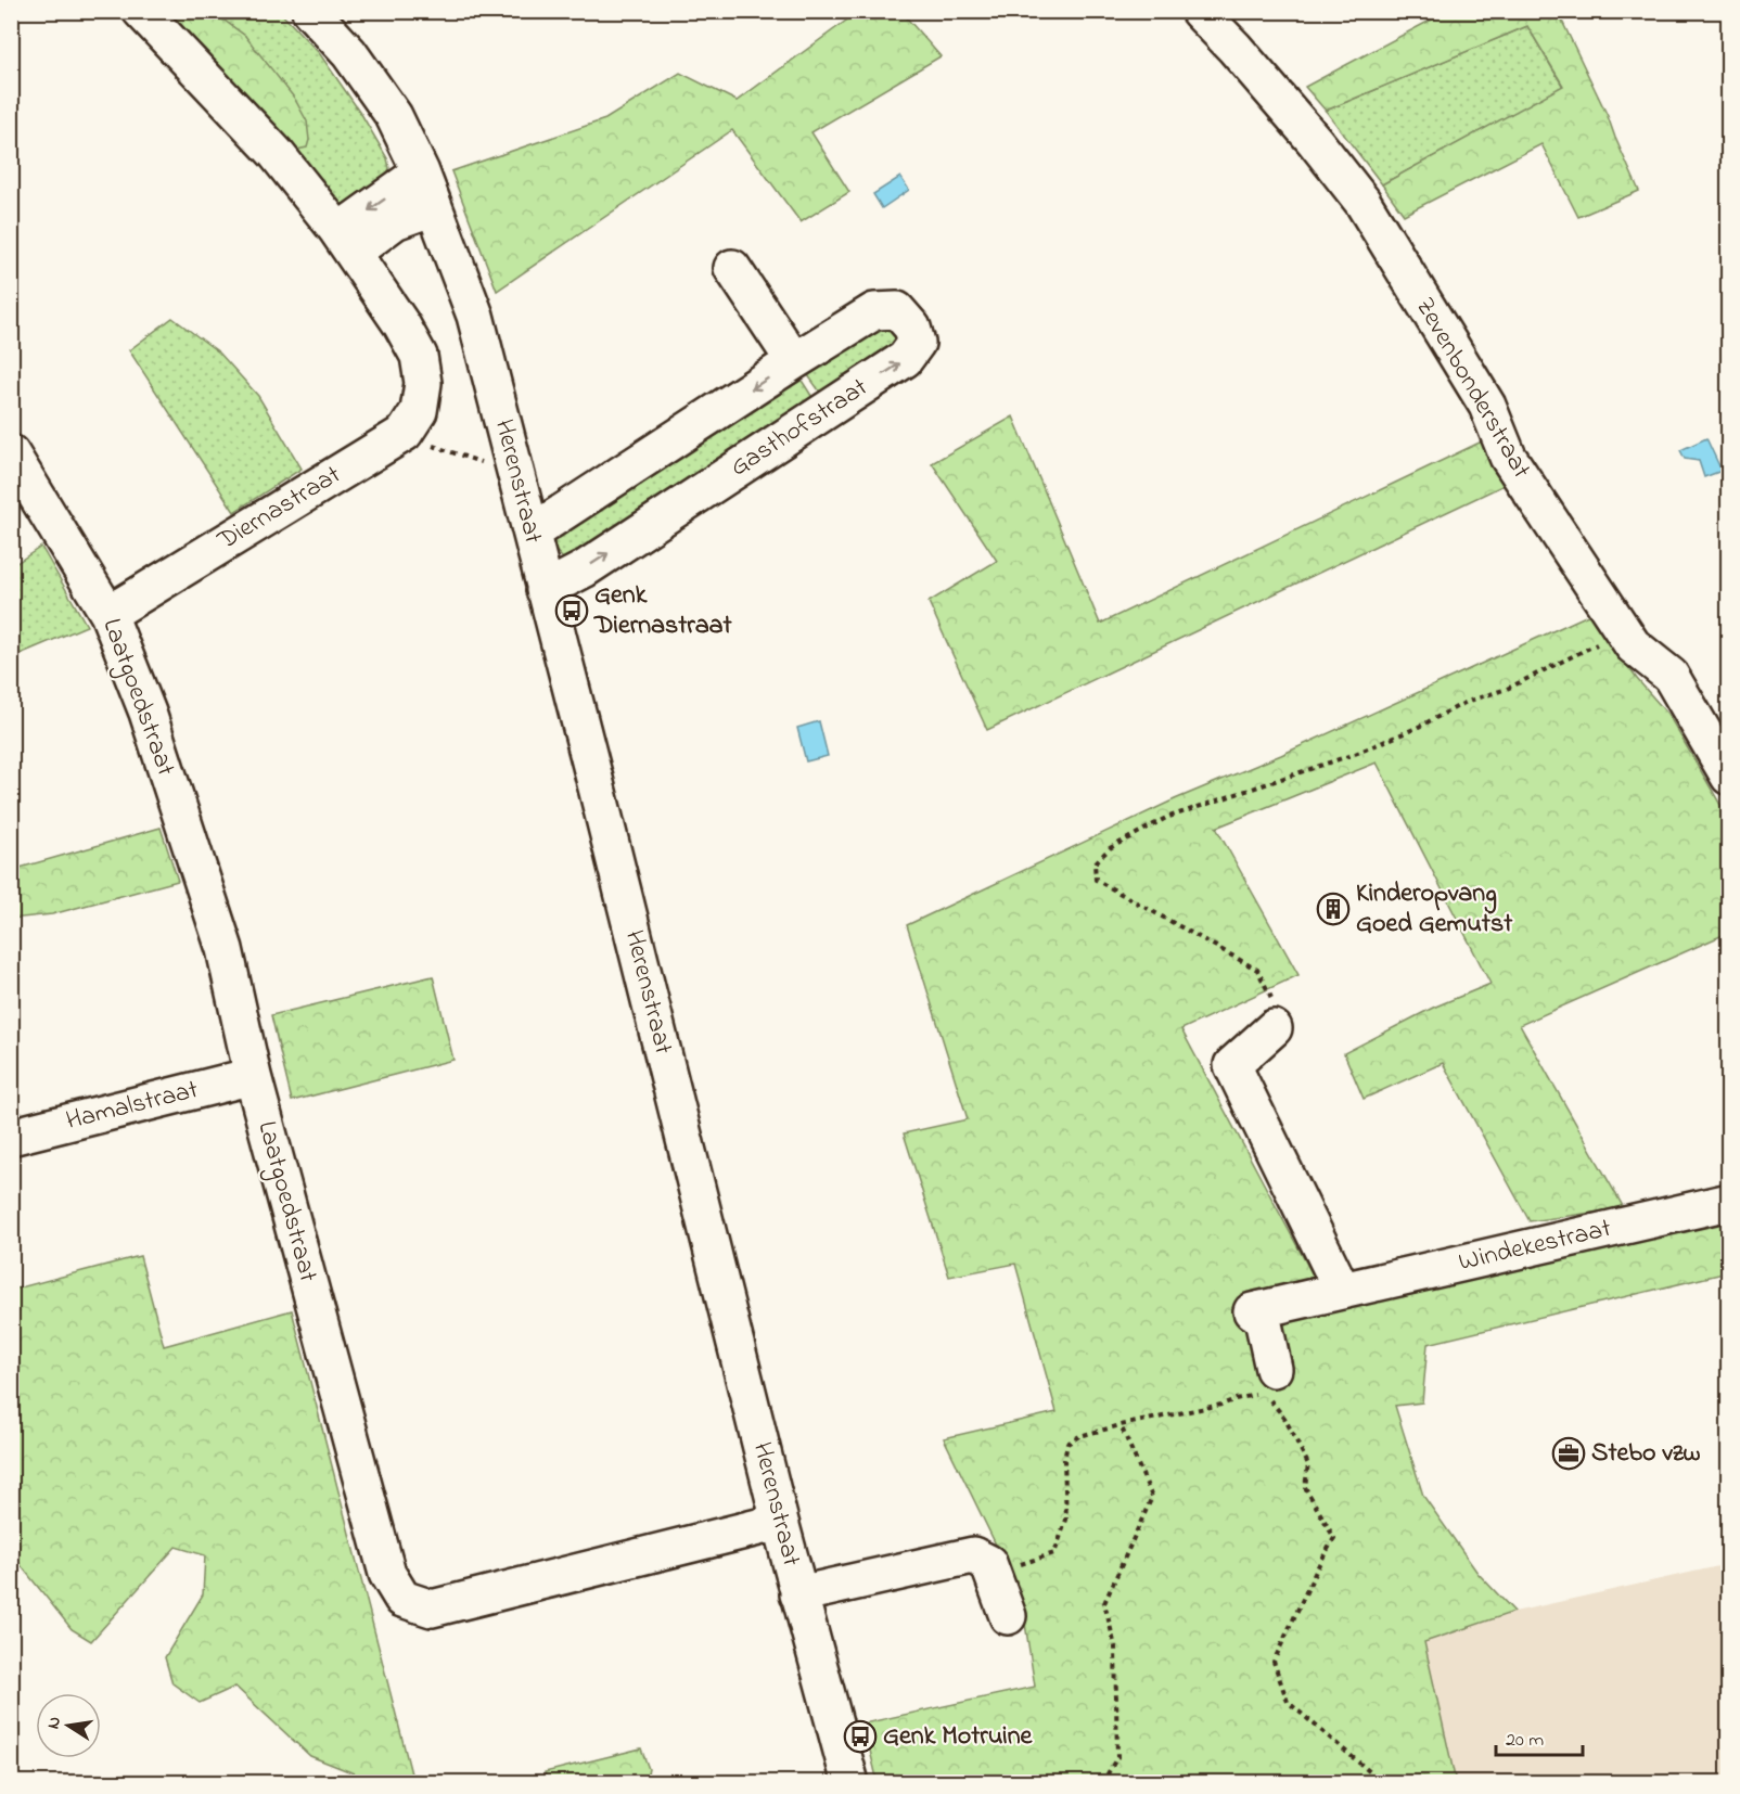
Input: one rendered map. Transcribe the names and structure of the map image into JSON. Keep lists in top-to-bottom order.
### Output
{
  "streets": {
    "street": [
      "Zevenbonderstraat",
      "Gasthofstraat",
      "Herenstraat",
      "Diernastraat",
      "Laatgoedstraat",
      "Hamalstraat",
      "Windekestraat"
    ]
  },
  "crossings": [
    ["Gasthofstraat", "Herenstraat"],
    ["Herenstraat", "Laatgoedstraat"],
    ["Diernastraat", "Laatgoedstraat"],
    ["Laatgoedstraat", "Hamalstraat"]
  ],
  "places": {
    "bus stop": ["Genk Diernastraat", "Genk Motruine"],
    "building": ["Kinderopvang Goed Gemutst"],
    "office": ["Stebo vzw"]
  },
  "scale_bar": "20 m",
  "north": "left"
}
